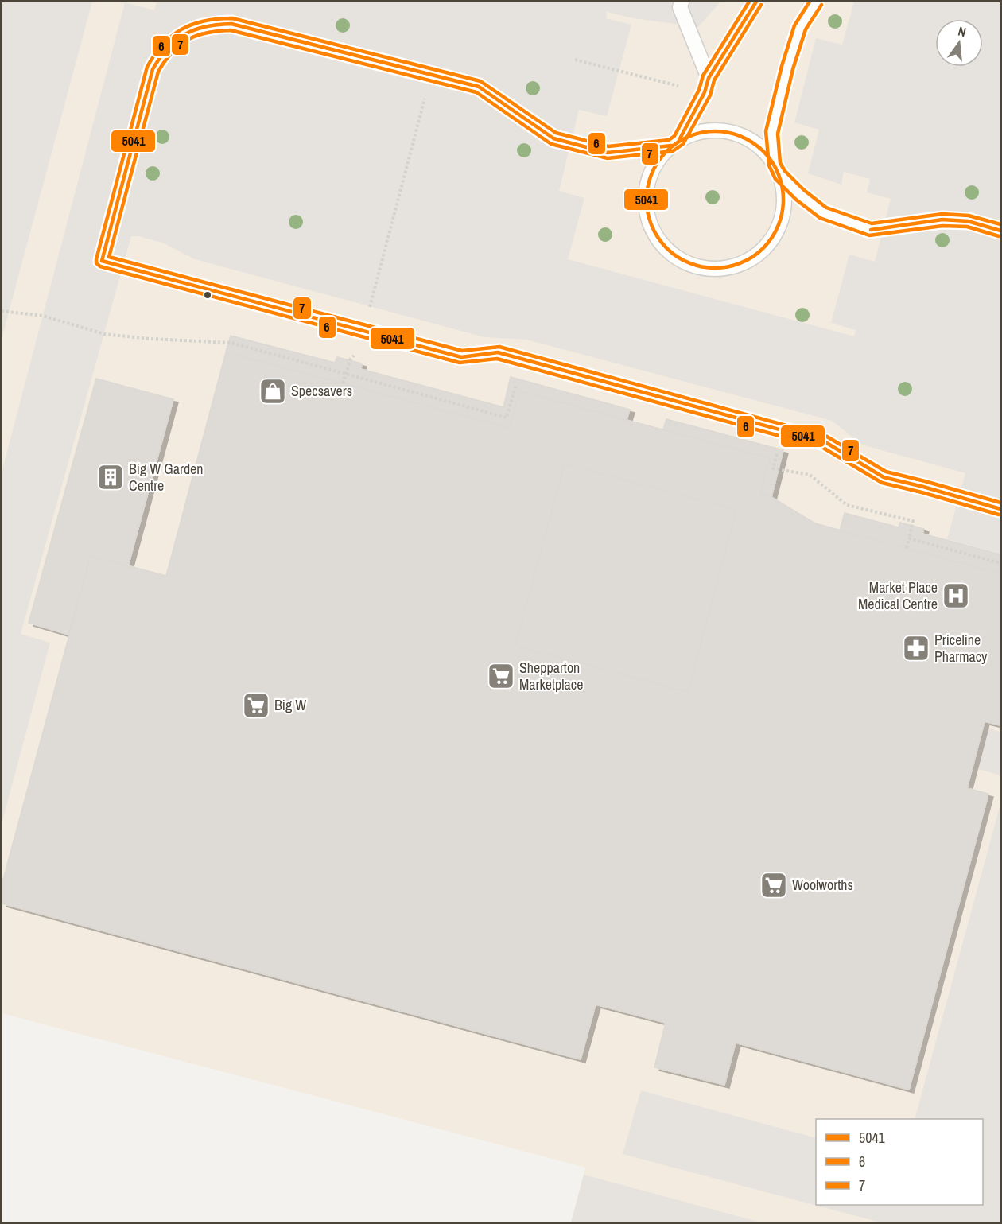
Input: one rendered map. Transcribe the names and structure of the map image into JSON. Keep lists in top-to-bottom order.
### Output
{
  "places": {
    "shop": ["Specsavers"],
    "building": ["Big W Garden Centre"],
    "hospital": ["Market Place Medical Centre"],
    "pharmacy": ["Priceline Pharmacy"],
    "supermarket": ["Shepparton Marketplace", "Big W", "Woolworths"]
  },
  "lines": ["transit line 5041", "transit line 6", "transit line 7"],
  "legend": ["5041", "6", "7"],
  "north": "top"
}
